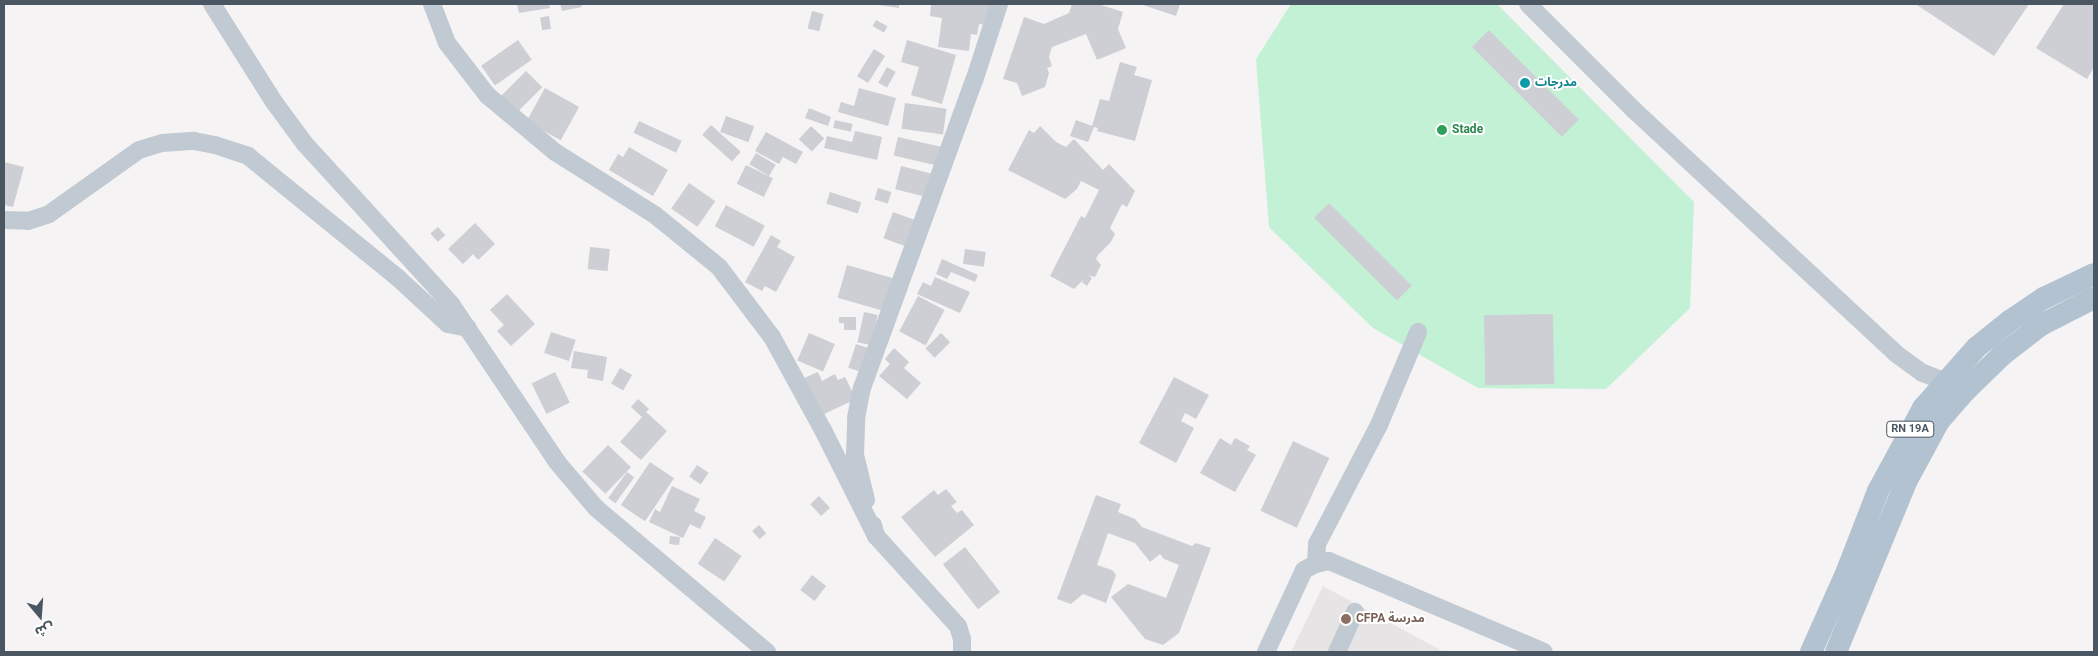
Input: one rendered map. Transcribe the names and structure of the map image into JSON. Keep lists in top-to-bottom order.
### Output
{
  "streets": {
    "main road": ["RN 19A"]
  },
  "places": ["مدرجات", "Stade", "CFPA مدرسة"],
  "north": "bottom"
}
